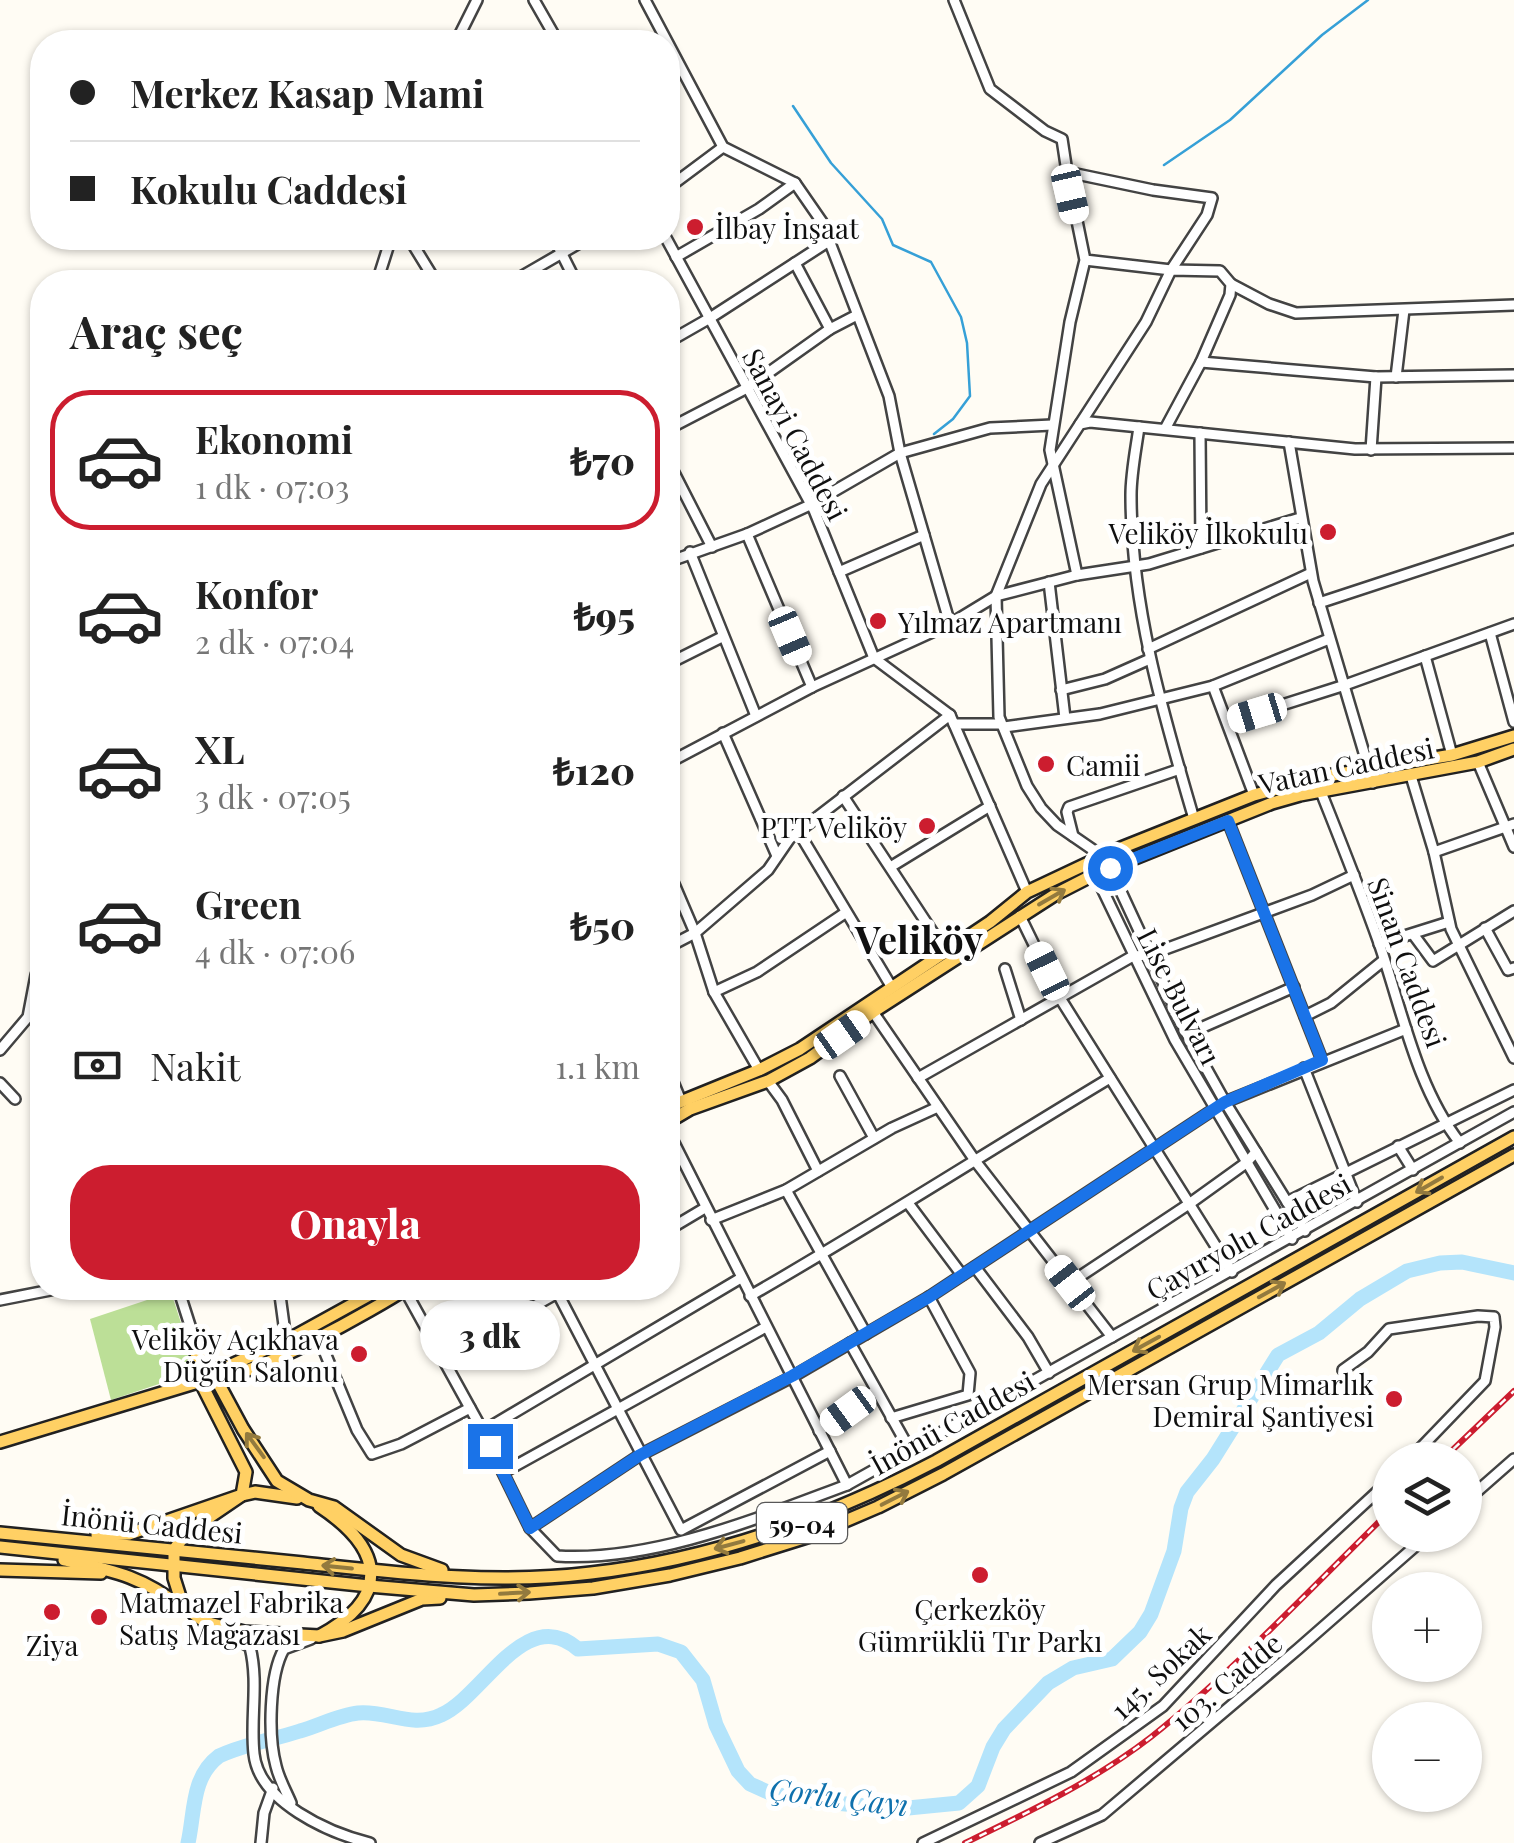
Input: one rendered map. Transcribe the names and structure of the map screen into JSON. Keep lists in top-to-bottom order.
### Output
{
  "streets": {
    "main road": ["Vatan Caddesi", "İnönü Caddesi", "59-04"],
    "street": [
      "Sanayi Caddesi",
      "Sinan Caddesi",
      "Lise Bulvarı",
      "Çayıryolu Caddesi",
      "145. Sokak",
      "103. Cadde"
    ]
  },
  "crossings": [
    ["Vatan Caddesi", "Sinan Caddesi"],
    ["Vatan Caddesi", "Lise Bulvarı"],
    ["Sinan Caddesi", "Çayıryolu Caddesi"],
    ["Lise Bulvarı", "Çayıryolu Caddesi"]
  ],
  "districts": ["Veliköy"],
  "water": ["Çorlu Çayı"],
  "places": [
    "İlbay İnşaat",
    "Veliköy İlkokulu",
    "Yılmaz Apartmanı",
    "Camii",
    "PTT Veliköy",
    "Veliköy Açıkhava Düğün Salonu",
    "Mersan Grup Mimarlık Demiral Şantiyesi",
    "Çerkezköy Gümrüklü Tır Parkı",
    "Ziya",
    "Matmazel Fabrika Satış Mağazası"
  ],
  "page": {
    "banner": ["Merkez Kasap Mami", "Kokulu Caddesi"],
    "heading": "Araç seç",
    "list": [
      {
        "name": "Ekonomi",
        "note": "1 dk · 07:03",
        "value": "₺70"
      },
      {
        "name": "Konfor",
        "note": "2 dk · 07:04",
        "value": "₺95"
      },
      {
        "name": "XL",
        "note": "3 dk · 07:05",
        "value": "₺120"
      },
      {
        "name": "Green",
        "note": "4 dk · 07:06",
        "value": "₺50"
      }
    ],
    "pay": ["Nakit", "1.1 km"],
    "buttons": "Onayla",
    "bubble": "3 dk",
    "map_buttons": ["+", "−"]
  }
}
